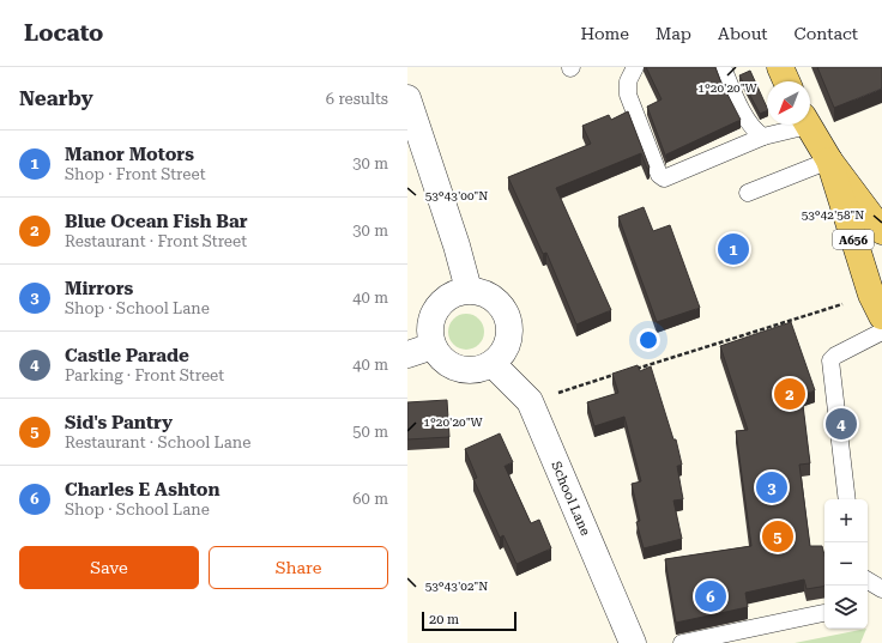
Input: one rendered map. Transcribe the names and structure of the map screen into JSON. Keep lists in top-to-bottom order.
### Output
{
  "streets": {
    "main road": ["A656"],
    "street": ["School Lane"]
  },
  "scale_bar": "20 m",
  "north": "bottom left",
  "page": {
    "header": "Locato",
    "nav": [
      "Home",
      "Map",
      "About",
      "Contact"
    ],
    "heading": ["Nearby", "6 results"],
    "list": [
      {
        "mark": "1",
        "name": "Manor Motors",
        "note": "Shop · Front Street",
        "value": "30 m"
      },
      {
        "mark": "2",
        "name": "Blue Ocean Fish Bar",
        "note": "Restaurant · Front Street",
        "value": "30 m"
      },
      {
        "mark": "3",
        "name": "Mirrors",
        "note": "Shop · School Lane",
        "value": "40 m"
      },
      {
        "mark": "4",
        "name": "Castle Parade",
        "note": "Parking · Front Street",
        "value": "40 m"
      },
      {
        "mark": "5",
        "name": "Sid's Pantry",
        "note": "Restaurant · School Lane",
        "value": "50 m"
      },
      {
        "mark": "6",
        "name": "Charles E Ashton",
        "note": "Shop · School Lane",
        "value": "60 m"
      }
    ],
    "pins": [
      "1",
      "2",
      "4",
      "3",
      "5",
      "6"
    ],
    "map_buttons": ["+", "−"],
    "buttons": ["Save", "Share"],
    "scale": "20 m"
  },
  "coordinates": [
    "1°20'20\"W",
    "53°43'00\"N",
    "53°42'58\"N",
    "53°43'02\"N"
  ]
}
